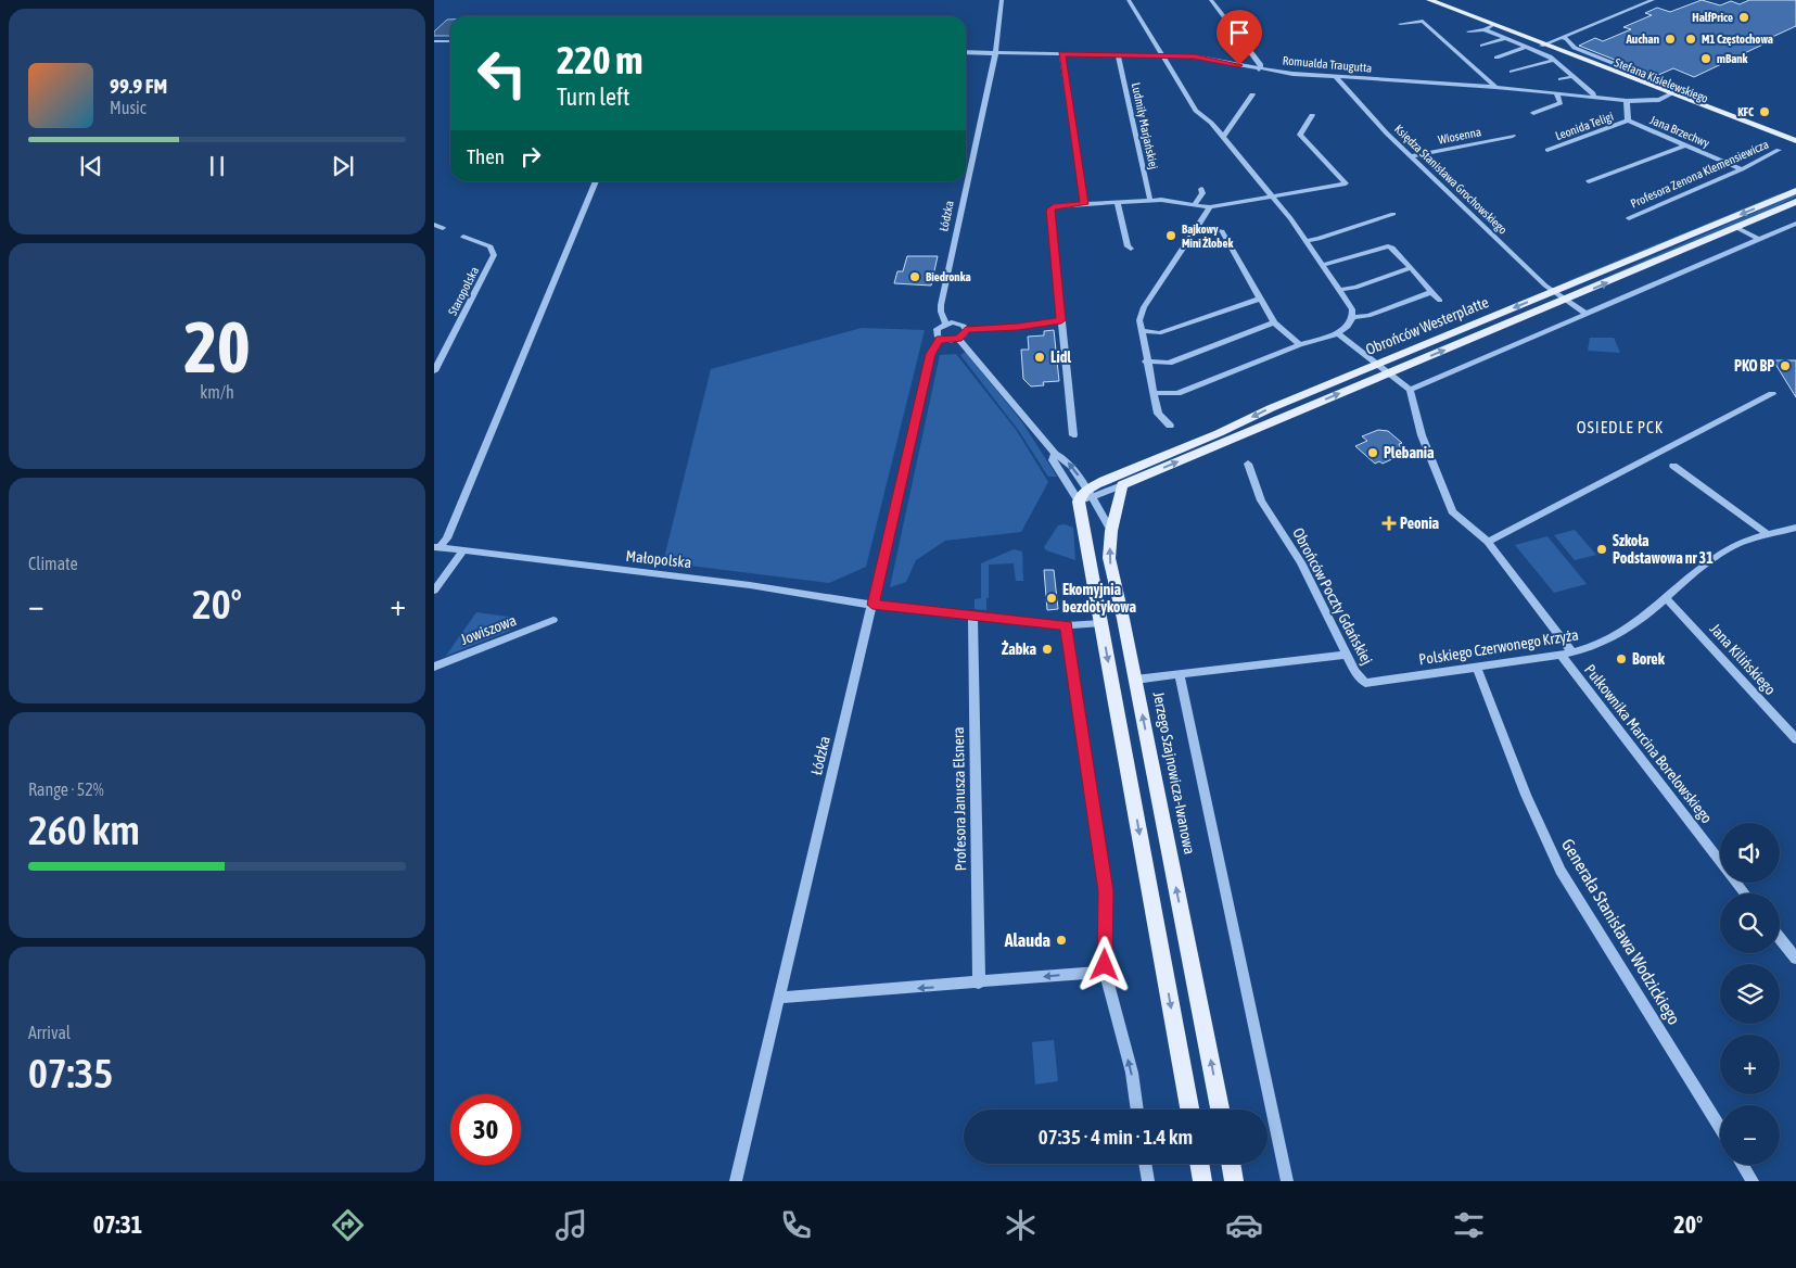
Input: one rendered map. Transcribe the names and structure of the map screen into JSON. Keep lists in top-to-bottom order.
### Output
{
  "streets": {
    "main road": ["Stefana Kisielewskiego", "Obrońców Westerplatte", "Jerzego Szajnowicza-Iwanowa"],
    "street": [
      "Romualda Traugutta",
      "Ludmiły Marjańskiej",
      "Leonida Teligi",
      "Jana Brzechwy",
      "Wiosenna",
      "Profesora Zenona Klemensiewicza",
      "Księdza Stanisława Grochowskiego",
      "Łódzka",
      "Staropolska",
      "Małopolska",
      "Obrońców Poczty Gdańskiej",
      "Jowiszowa",
      "Polskiego Czerwonego Krzyża",
      "Jana Kilińskiego",
      "Pułkownika Marcina Borelowskiego",
      "Profesora Janusza Elsnera",
      "Generała Stanisława Wodzickiego"
    ]
  },
  "crossings": [
    ["Romualda Traugutta", "Stefana Kisielewskiego"],
    ["Romualda Traugutta", "Ludmiły Marjańskiej"],
    ["Romualda Traugutta", "Jana Brzechwy"],
    ["Romualda Traugutta", "Księdza Stanisława Grochowskiego"],
    ["Romualda Traugutta", "Łódzka"],
    ["Leonida Teligi", "Jana Brzechwy"],
    ["Jana Brzechwy", "Profesora Zenona Klemensiewicza"],
    ["Wiosenna", "Księdza Stanisława Grochowskiego"],
    ["Księdza Stanisława Grochowskiego", "Obrońców Westerplatte"],
    ["Łódzka", "Małopolska"],
    ["Małopolska", "Profesora Janusza Elsnera"],
    ["Obrońców Poczty Gdańskiej", "Polskiego Czerwonego Krzyża"],
    ["Polskiego Czerwonego Krzyża", "Jana Kilińskiego"],
    ["Polskiego Czerwonego Krzyża", "Pułkownika Marcina Borelowskiego"],
    ["Polskiego Czerwonego Krzyża", "Generała Stanisława Wodzickiego"]
  ],
  "districts": ["OSIEDLE PCK"],
  "places": {
    "other": [
      "HalfPrice",
      "Auchan",
      "M1 Częstochowa",
      "mBank",
      "KFC",
      "Bajkowy Mini Żłobek",
      "Biedronka",
      "Lidl",
      "PKO BP",
      "Plebania",
      "Szkoła Podstawowa nr 31",
      "Ekomyjnia bezdotykowa",
      "Żabka",
      "Borek",
      "Alauda"
    ],
    "health": ["Peonia"]
  },
  "page": {
    "turn": ["220 m", "Turn left"],
    "song": ["99.9 FM", "Music"],
    "then": "Then",
    "tile": [
      ["20", "km/h"],
      "Climate",
      ["Range · 52%", "260 km"],
      ["Arrival", "07:35"]
    ],
    "heat": ["−", "20°", "+"],
    "map_buttons": ["+", "−"],
    "limit": "30",
    "trip": "07:35 · 4 min · 1.4 km",
    "tabs": ["07:31", "20°"]
  }
}
